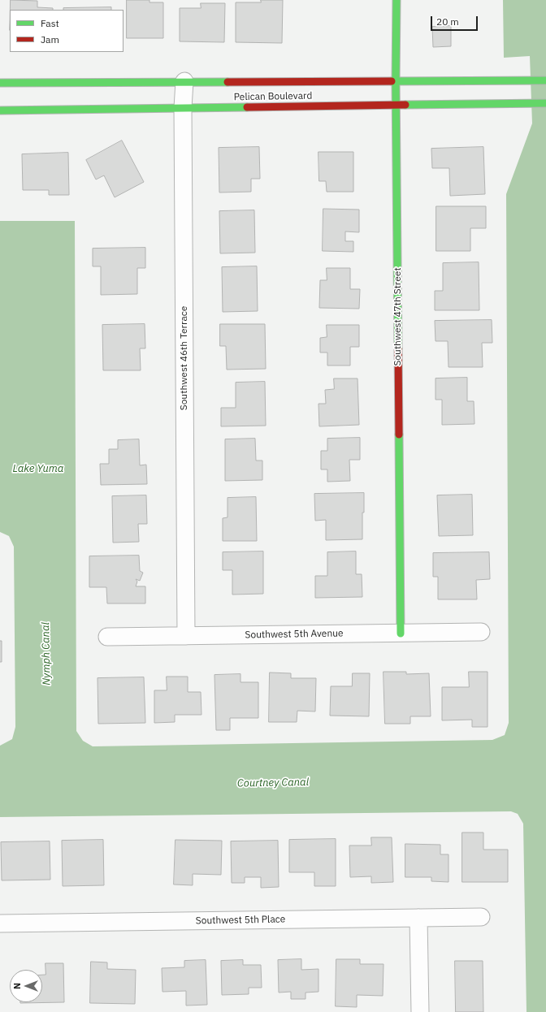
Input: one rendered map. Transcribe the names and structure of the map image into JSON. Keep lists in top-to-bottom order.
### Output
{
  "streets": {
    "street": [
      "Pelican Boulevard",
      "Southwest 47th Street",
      "Southwest 46th Terrace",
      "Southwest 5th Avenue",
      "Southwest 5th Place"
    ]
  },
  "crossings": [
    ["Pelican Boulevard", "Southwest 47th Street"],
    ["Pelican Boulevard", "Southwest 46th Terrace"],
    ["Southwest 47th Street", "Southwest 5th Avenue"],
    ["Southwest 46th Terrace", "Southwest 5th Avenue"]
  ],
  "water": ["Lake Yuma", "Nymph Canal", "Courtney Canal"],
  "legend": ["Fast", "Jam"],
  "scale_bar": "20 m",
  "north": "left"
}
